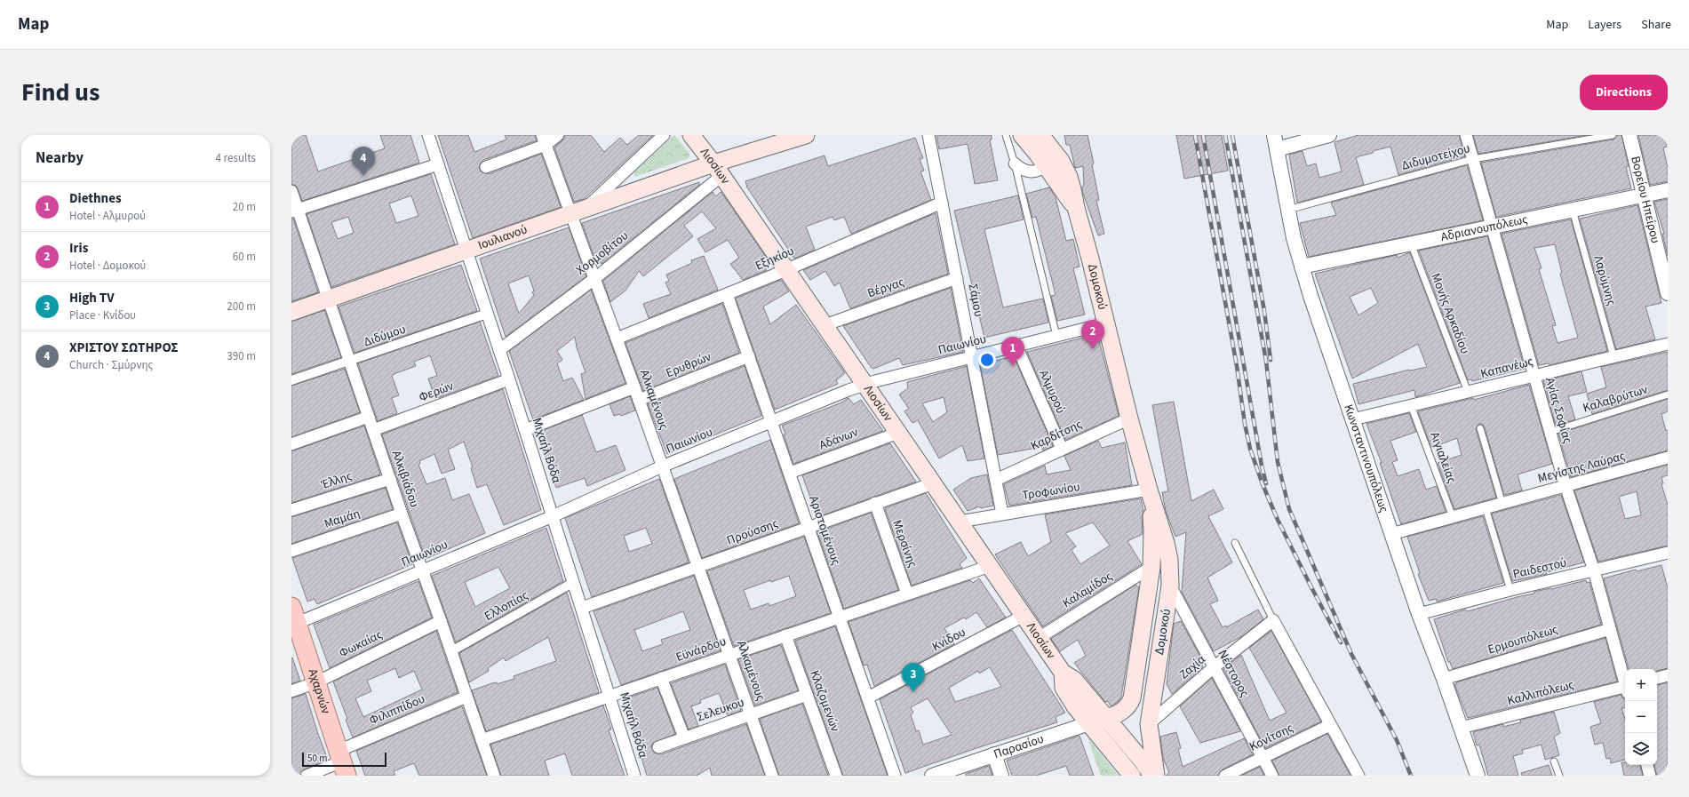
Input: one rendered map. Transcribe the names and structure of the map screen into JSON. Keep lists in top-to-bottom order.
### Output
{
  "streets": {
    "main road": [
      "Λιοσίων",
      "Ιουλιανού",
      "Δομοκού",
      "Αχαρνών",
      "Παρασίου"
    ],
    "street": [
      "Βορείου Ηπείρου",
      "Αδριανουπόλεως",
      "Χορμοβίτου",
      "Εξηκίου",
      "Βέργας",
      "Σάμου",
      "Διδύμου",
      "Παιωνίου",
      "Ερυθρών",
      "Καπανέως",
      "Φερών",
      "Αλμυρού",
      "Αλκαμένους",
      "Αγίας Σοφίας",
      "Καρδίτσης",
      "Αδάνων",
      "Μιχαήλ Βόδα",
      "Κωνσταντινουπόλεως",
      "Μεγίστης Λαύρας",
      "Αλκιβιάδου",
      "Έλλης",
      "Τροφωνίου",
      "Μαμάη",
      "Αριστομένους",
      "Προύσσης",
      "Μερσίνης",
      "Ραιδεστού",
      "Καλαμίδος",
      "Ελλοπίας",
      "Κνίδου",
      "Ερμουπόλεως",
      "Φωκαίας",
      "Εϋνάρδου",
      "Ζαχία",
      "Νέστορος",
      "Καλλιπόλεως",
      "Κλαζομενών",
      "Φιλιππίδου",
      "Σελευκου",
      "Κονίτσης"
    ],
    "lane": [
      "Διδυμοτείχου",
      "Λαρύμνης",
      "Μονής Αρκαδίου",
      "Καλαβρύτων",
      "Αιγιαλείας"
    ]
  },
  "crossings": [
    ["Διδυμοτείχου", "Αγίας Σοφίας"],
    ["Διδυμοτείχου", "Κωνσταντινουπόλεως"],
    ["Λιοσίων", "Ιουλιανού"],
    ["Λιοσίων", "Χορμοβίτου"],
    ["Λιοσίων", "Εξηκίου"],
    ["Λιοσίων", "Δομοκού"],
    ["Λιοσίων", "Βέργας"],
    ["Λιοσίων", "Παιωνίου"],
    ["Λιοσίων", "Αδάνων"],
    ["Λιοσίων", "Τροφωνίου"],
    ["Λιοσίων", "Προύσσης"],
    ["Λιοσίων", "Καλαμίδος"],
    ["Λιοσίων", "Κνίδου"],
    ["Λιοσίων", "Εϋνάρδου"],
    ["Λιοσίων", "Παρασίου"],
    ["Βορείου Ηπείρου", "Αδριανουπόλεως"],
    ["Αδριανουπόλεως", "Λαρύμνης"],
    ["Αδριανουπόλεως", "Μονής Αρκαδίου"],
    ["Αδριανουπόλεως", "Αγίας Σοφίας"],
    ["Αδριανουπόλεως", "Κωνσταντινουπόλεως"],
    ["Ιουλιανού", "Χορμοβίτου"],
    ["Ιουλιανού", "Αλκαμένους"],
    ["Ιουλιανού", "Μιχαήλ Βόδα"],
    ["Ιουλιανού", "Αλκιβιάδου"],
    ["Χορμοβίτου", "Αλκαμένους"],
    ["Χορμοβίτου", "Μιχαήλ Βόδα"],
    ["Εξηκίου", "Σάμου"],
    ["Εξηκίου", "Αλκαμένους"],
    ["Εξηκίου", "Αριστομένους"],
    ["Λαρύμνης", "Καπανέως"],
    ["Δομοκού", "Παιωνίου"],
    ["Δομοκού", "Καρδίτσης"],
    ["Δομοκού", "Τροφωνίου"],
    ["Δομοκού", "Καλαμίδος"],
    ["Δομοκού", "Ζαχία"],
    ["Δομοκού", "Νέστορος"],
    ["Δομοκού", "Παρασίου"],
    ["Βέργας", "Σάμου"],
    ["Σάμου", "Παιωνίου"],
    ["Σάμου", "Καρδίτσης"],
    ["Σάμου", "Τροφωνίου"],
    ["Μονής Αρκαδίου", "Καπανέως"],
    ["Διδύμου", "Μιχαήλ Βόδα"],
    ["Διδύμου", "Αλκιβιάδου"],
    ["Παιωνίου", "Αλμυρού"],
    ["Παιωνίου", "Αλκαμένους"],
    ["Παιωνίου", "Μιχαήλ Βόδα"],
    ["Παιωνίου", "Αλκιβιάδου"],
    ["Παιωνίου", "Αριστομένους"],
    ["Παιωνίου", "Αχαρνών"],
    ["Ερυθρών", "Αλκαμένους"],
    ["Ερυθρών", "Αριστομένους"],
    ["Καπανέως", "Αγίας Σοφίας"],
    ["Καπανέως", "Αιγιαλείας"],
    ["Καπανέως", "Κωνσταντινουπόλεως"],
    ["Φερών", "Μιχαήλ Βόδα"],
    ["Φερών", "Αλκιβιάδου"],
    ["Αλμυρού", "Καρδίτσης"],
    ["Καλαβρύτων", "Αγίας Σοφίας"],
    ["Αλκαμένους", "Προύσσης"],
    ["Αλκαμένους", "Εϋνάρδου"],
    ["Αλκαμένους", "Σελευκου"],
    ["Αγίας Σοφίας", "Μεγίστης Λαύρας"],
    ["Αγίας Σοφίας", "Ραιδεστού"],
    ["Αγίας Σοφίας", "Ερμουπόλεως"],
    ["Αδάνων", "Αριστομένους"],
    ["Μιχαήλ Βόδα", "Προύσσης"],
    ["Μιχαήλ Βόδα", "Ελλοπίας"],
    ["Μιχαήλ Βόδα", "Εϋνάρδου"],
    ["Αιγιαλείας", "Μεγίστης Λαύρας"],
    ["Κωνσταντινουπόλεως", "Μεγίστης Λαύρας"],
    ["Κωνσταντινουπόλεως", "Ραιδεστού"],
    ["Κωνσταντινουπόλεως", "Ερμουπόλεως"],
    ["Κωνσταντινουπόλεως", "Καλλιπόλεως"],
    ["Αλκιβιάδου", "Έλλης"],
    ["Αλκιβιάδου", "Μαμάη"],
    ["Αλκιβιάδου", "Ελλοπίας"],
    ["Αλκιβιάδου", "Φωκαίας"],
    ["Αλκιβιάδου", "Εϋνάρδου"],
    ["Αλκιβιάδου", "Φιλιππίδου"],
    ["Αριστομένους", "Προύσσης"],
    ["Αριστομένους", "Κνίδου"],
    ["Αριστομένους", "Εϋνάρδου"],
    ["Προύσσης", "Μερσίνης"],
    ["Μερσίνης", "Εϋνάρδου"],
    ["Φωκαίας", "Αχαρνών"],
    ["Εϋνάρδου", "Κλαζομενών"],
    ["Ζαχία", "Νέστορος"],
    ["Νέστορος", "Κονίτσης"],
    ["Αχαρνών", "Φιλιππίδου"],
    ["Κλαζομενών", "Σελευκου"]
  ],
  "scale_bar": "50 m",
  "page": {
    "header": "Map",
    "nav": ["Map", "Layers", "Share"],
    "title": "Find us",
    "buttons": "Directions",
    "heading": ["Nearby", "4 results"],
    "pins": [
      "4",
      "2",
      "1",
      "3"
    ],
    "list": [
      {
        "mark": "1",
        "name": "Diethnes",
        "note": "Hotel · Αλμυρού",
        "value": "20 m"
      },
      {
        "mark": "2",
        "name": "Iris",
        "note": "Hotel · Δομοκού",
        "value": "60 m"
      },
      {
        "mark": "3",
        "name": "High TV",
        "note": "Place · Κνίδου",
        "value": "200 m"
      },
      {
        "mark": "4",
        "name": "ΧΡΙΣΤΟΥ ΣΩΤΗΡΟΣ",
        "note": "Church · Σμύρνης",
        "value": "390 m"
      }
    ],
    "map_buttons": ["+", "−"],
    "scale": "50 m"
  }
}
